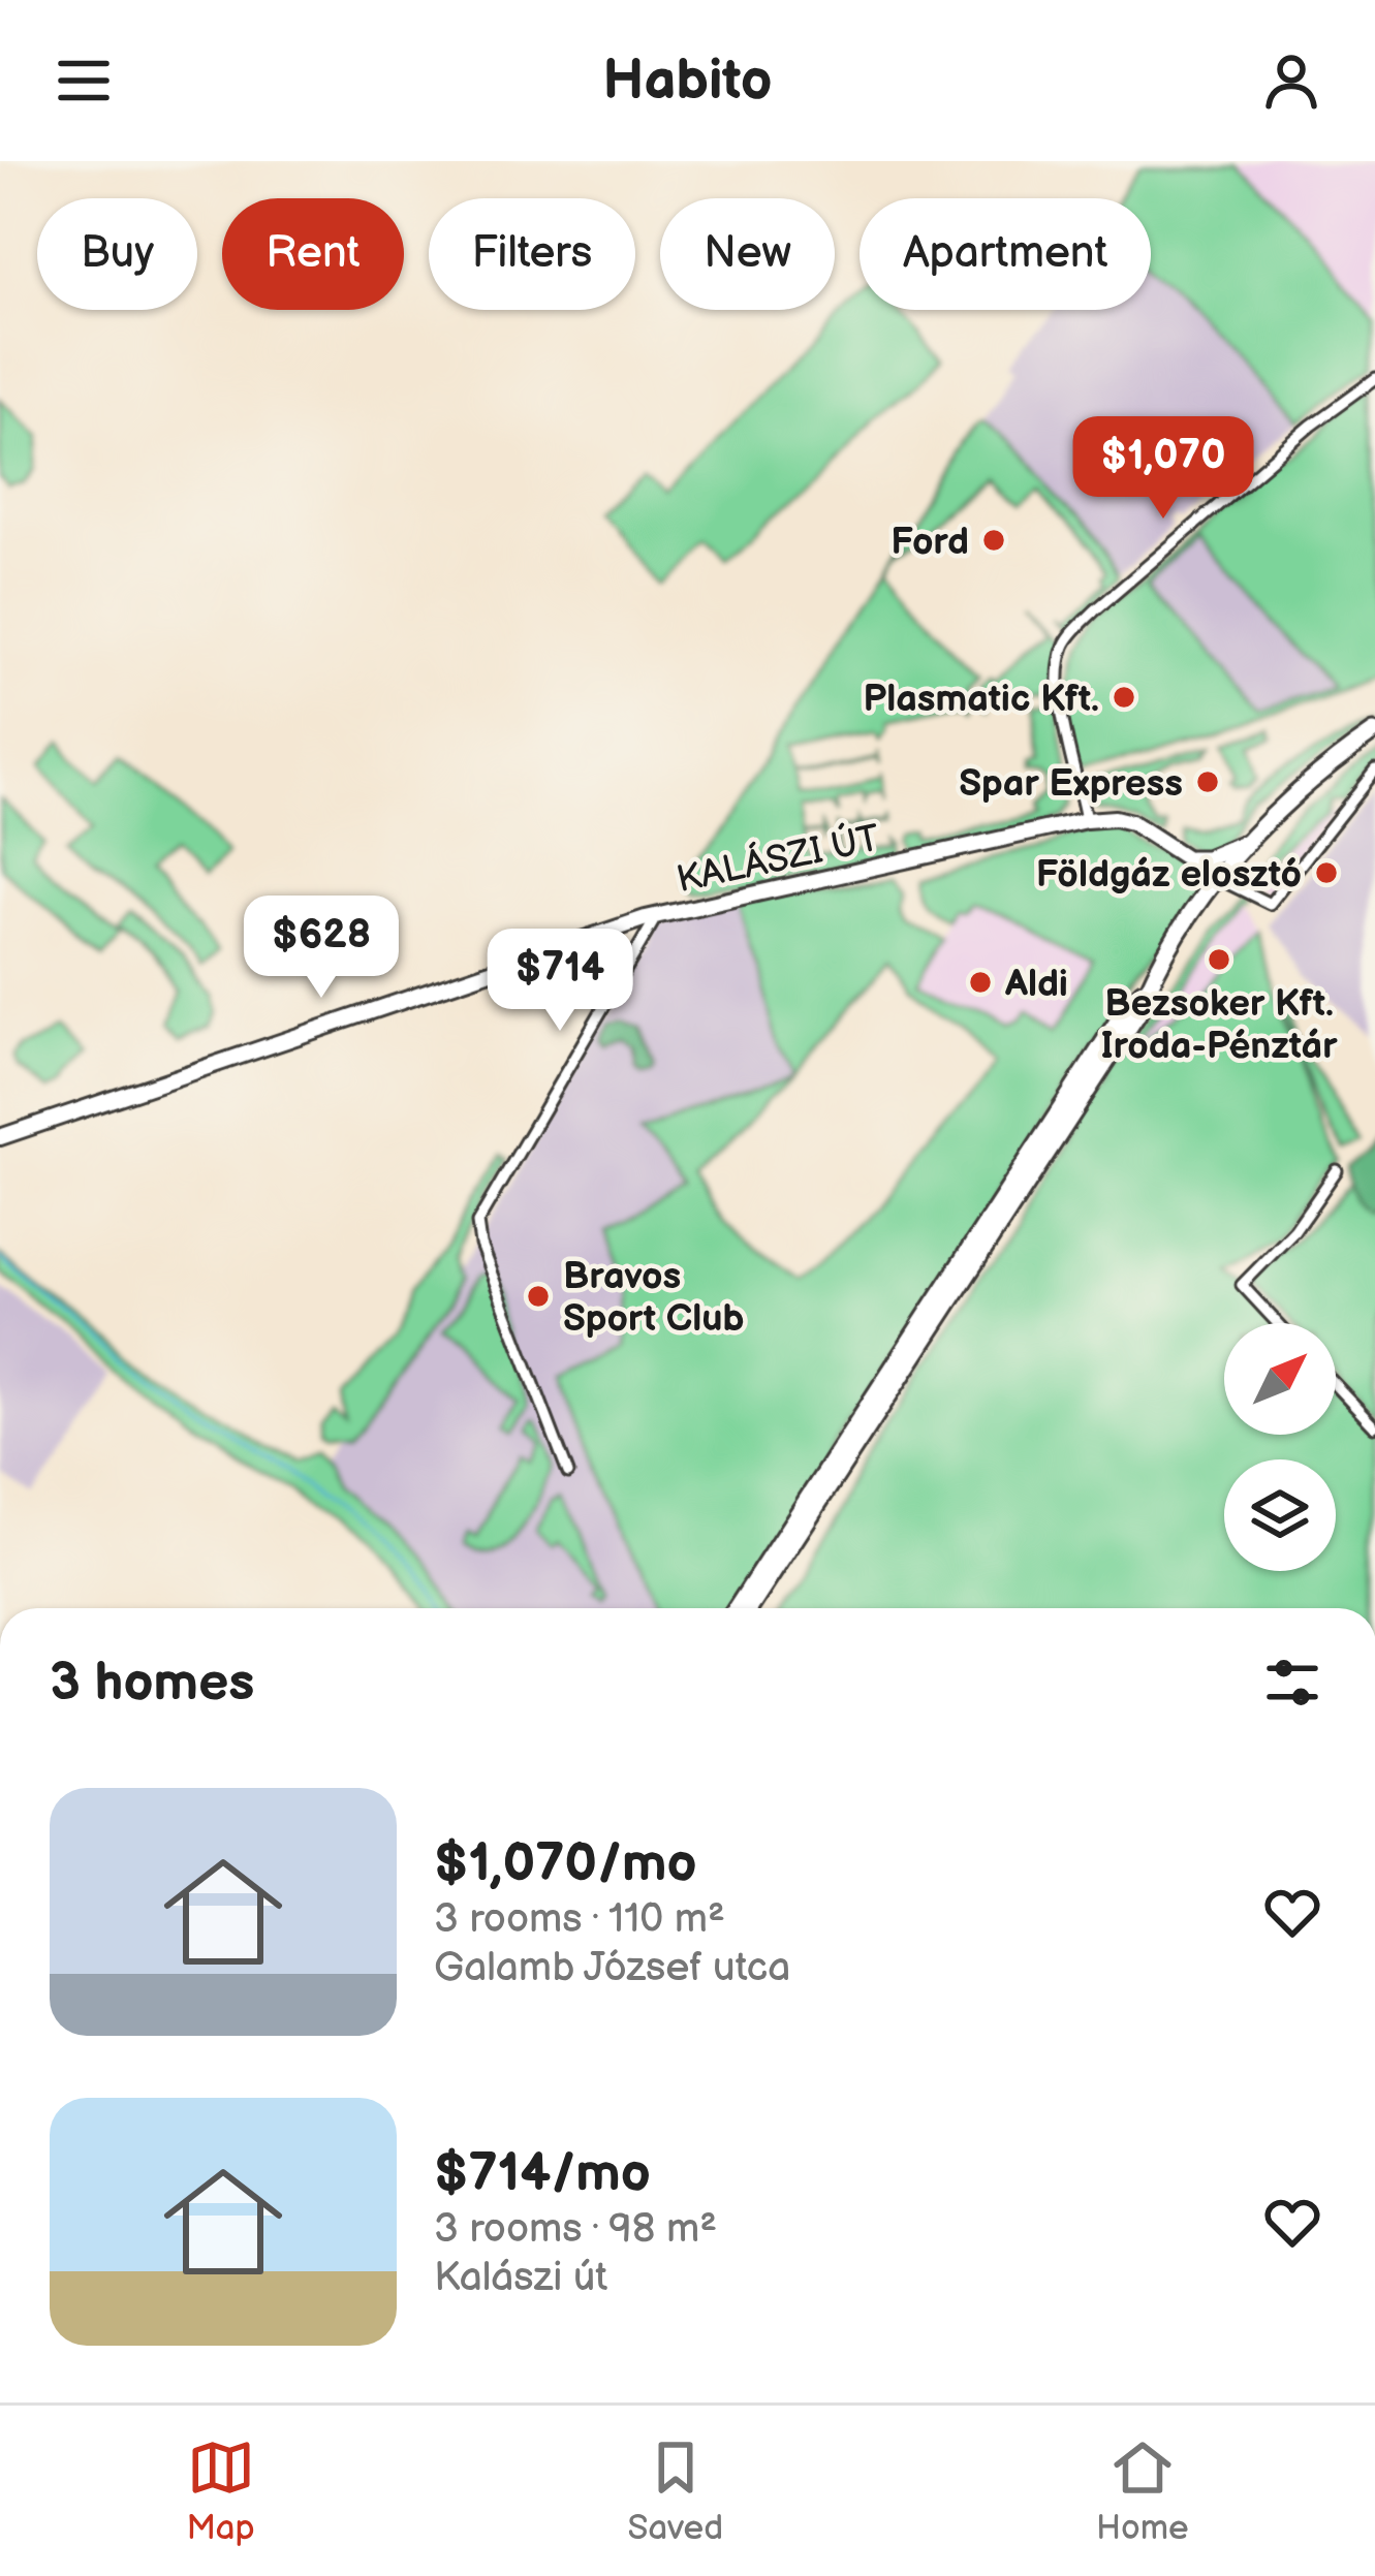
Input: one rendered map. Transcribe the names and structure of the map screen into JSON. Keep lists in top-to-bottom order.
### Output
{
  "streets": {
    "main road": ["KALÁSZI ÚT"]
  },
  "places": [
    "Ford",
    "Plasmatic Kft.",
    "Spar Express",
    "Földgáz elosztó",
    "Bezsoker Kft. Iroda-Pénztár",
    "Aldi",
    "Bravos Sport Club"
  ],
  "north": "top right",
  "page": {
    "header": "Habito",
    "chip": [
      "Buy",
      "Rent",
      "Filters",
      "New",
      "Apartment"
    ],
    "price": ["$1,070", "$628", "$714"],
    "heading": "3 homes",
    "list": [
      {
        "name": "$1,070/mo",
        "note": "3 rooms · 110 m² · Galamb József utca"
      },
      {
        "name": "$714/mo",
        "note": "3 rooms · 98 m² · Kalászi út"
      }
    ],
    "tabs": ["Map", "Saved", "Home"]
  }
}
